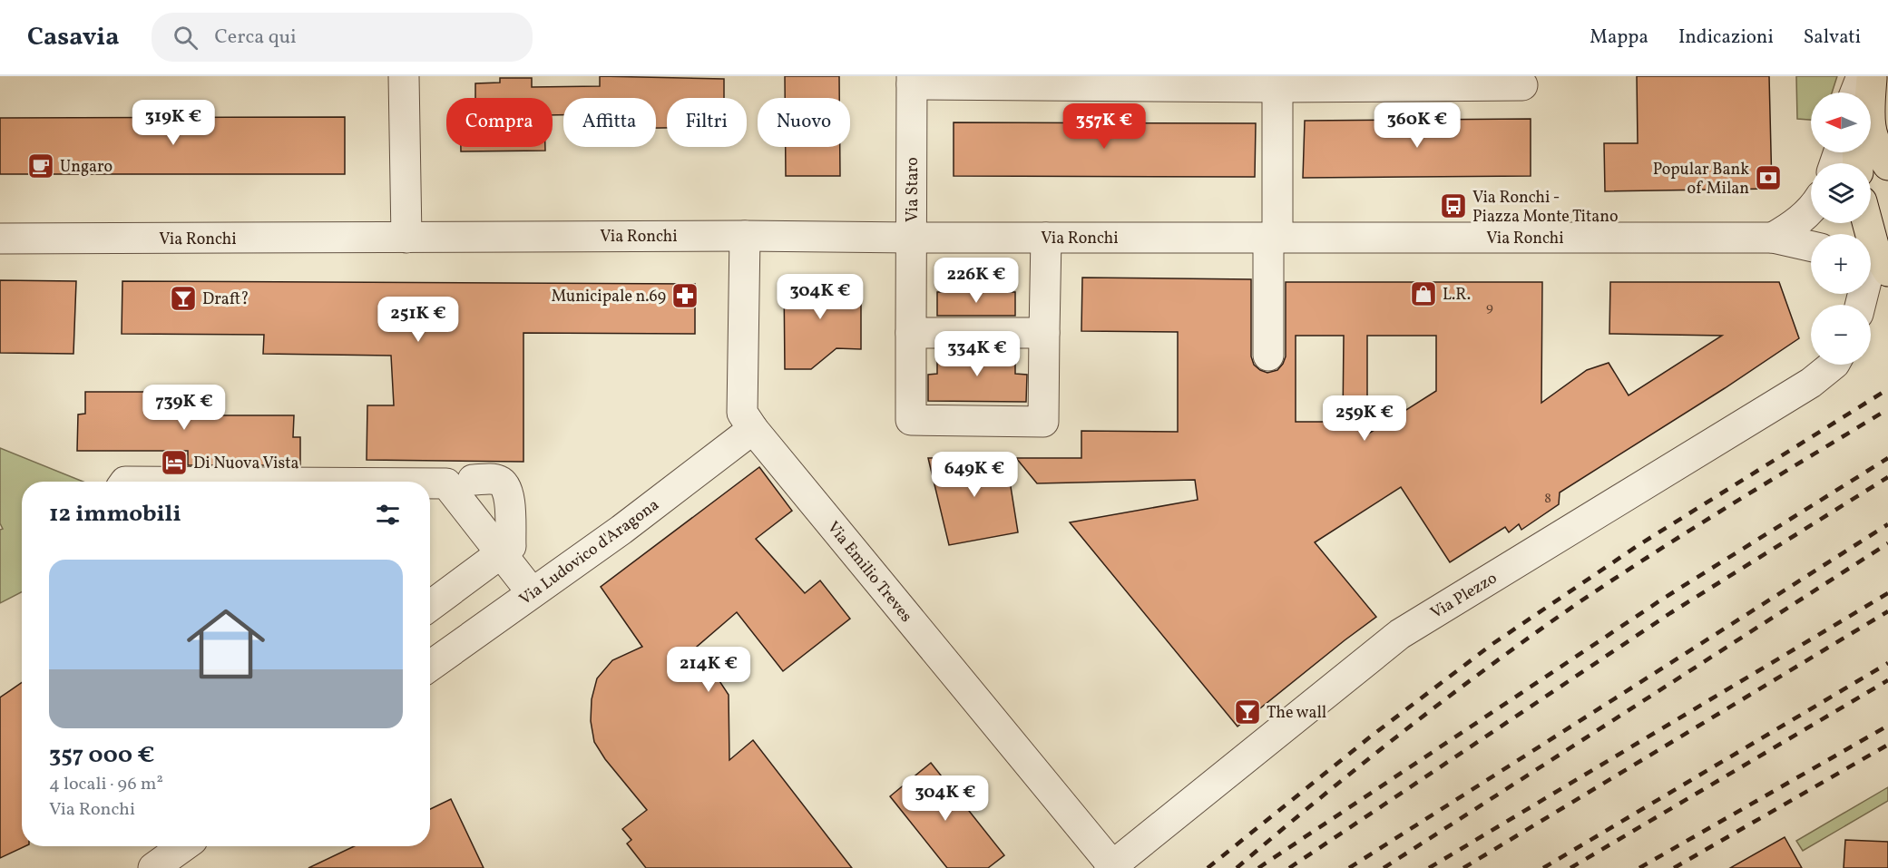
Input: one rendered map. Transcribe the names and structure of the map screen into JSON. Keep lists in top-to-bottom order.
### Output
{
  "streets": {
    "street": [
      "Via Staro",
      "Via Ronchi",
      "Via Ludovico d'Aragona",
      "Via Emilio Treves",
      "Via Plezzo"
    ]
  },
  "crossings": [
    ["Via Staro", "Via Ronchi"],
    ["Via Ronchi", "Via Emilio Treves"],
    ["Via Ludovico d'Aragona", "Via Emilio Treves"],
    ["Via Emilio Treves", "Via Plezzo"]
  ],
  "places": {
    "cafe": ["Ungaro"],
    "bank": ["Popular Bank of Milan"],
    "bus stop": ["Via Ronchi - Piazza Monte Titano"],
    "shop": ["L.R."],
    "pharmacy": ["Municipale n.69"],
    "bar": ["Draft?", "The wall"],
    "hotel": ["Di Nuova Vista"]
  },
  "house_numbers": ["9", "8"],
  "north": "left",
  "page": {
    "header": "Casavia",
    "search": "Cerca qui",
    "nav": ["Mappa", "Indicazioni", "Salvati"],
    "map_buttons": ["+", "−"],
    "chip": [
      "Compra",
      "Affitta",
      "Filtri",
      "Nuovo"
    ],
    "price": [
      "319K €",
      "360K €",
      "357K €",
      "226K €",
      "304K €",
      "251K €",
      "334K €",
      "739K €",
      "259K €",
      "649K €",
      "214K €",
      "304K €"
    ],
    "heading": "12 immobili",
    "list": [
      {
        "name": "357 000 €",
        "note": "4 locali · 96 m² · Via Ronchi"
      }
    ]
  }
}
